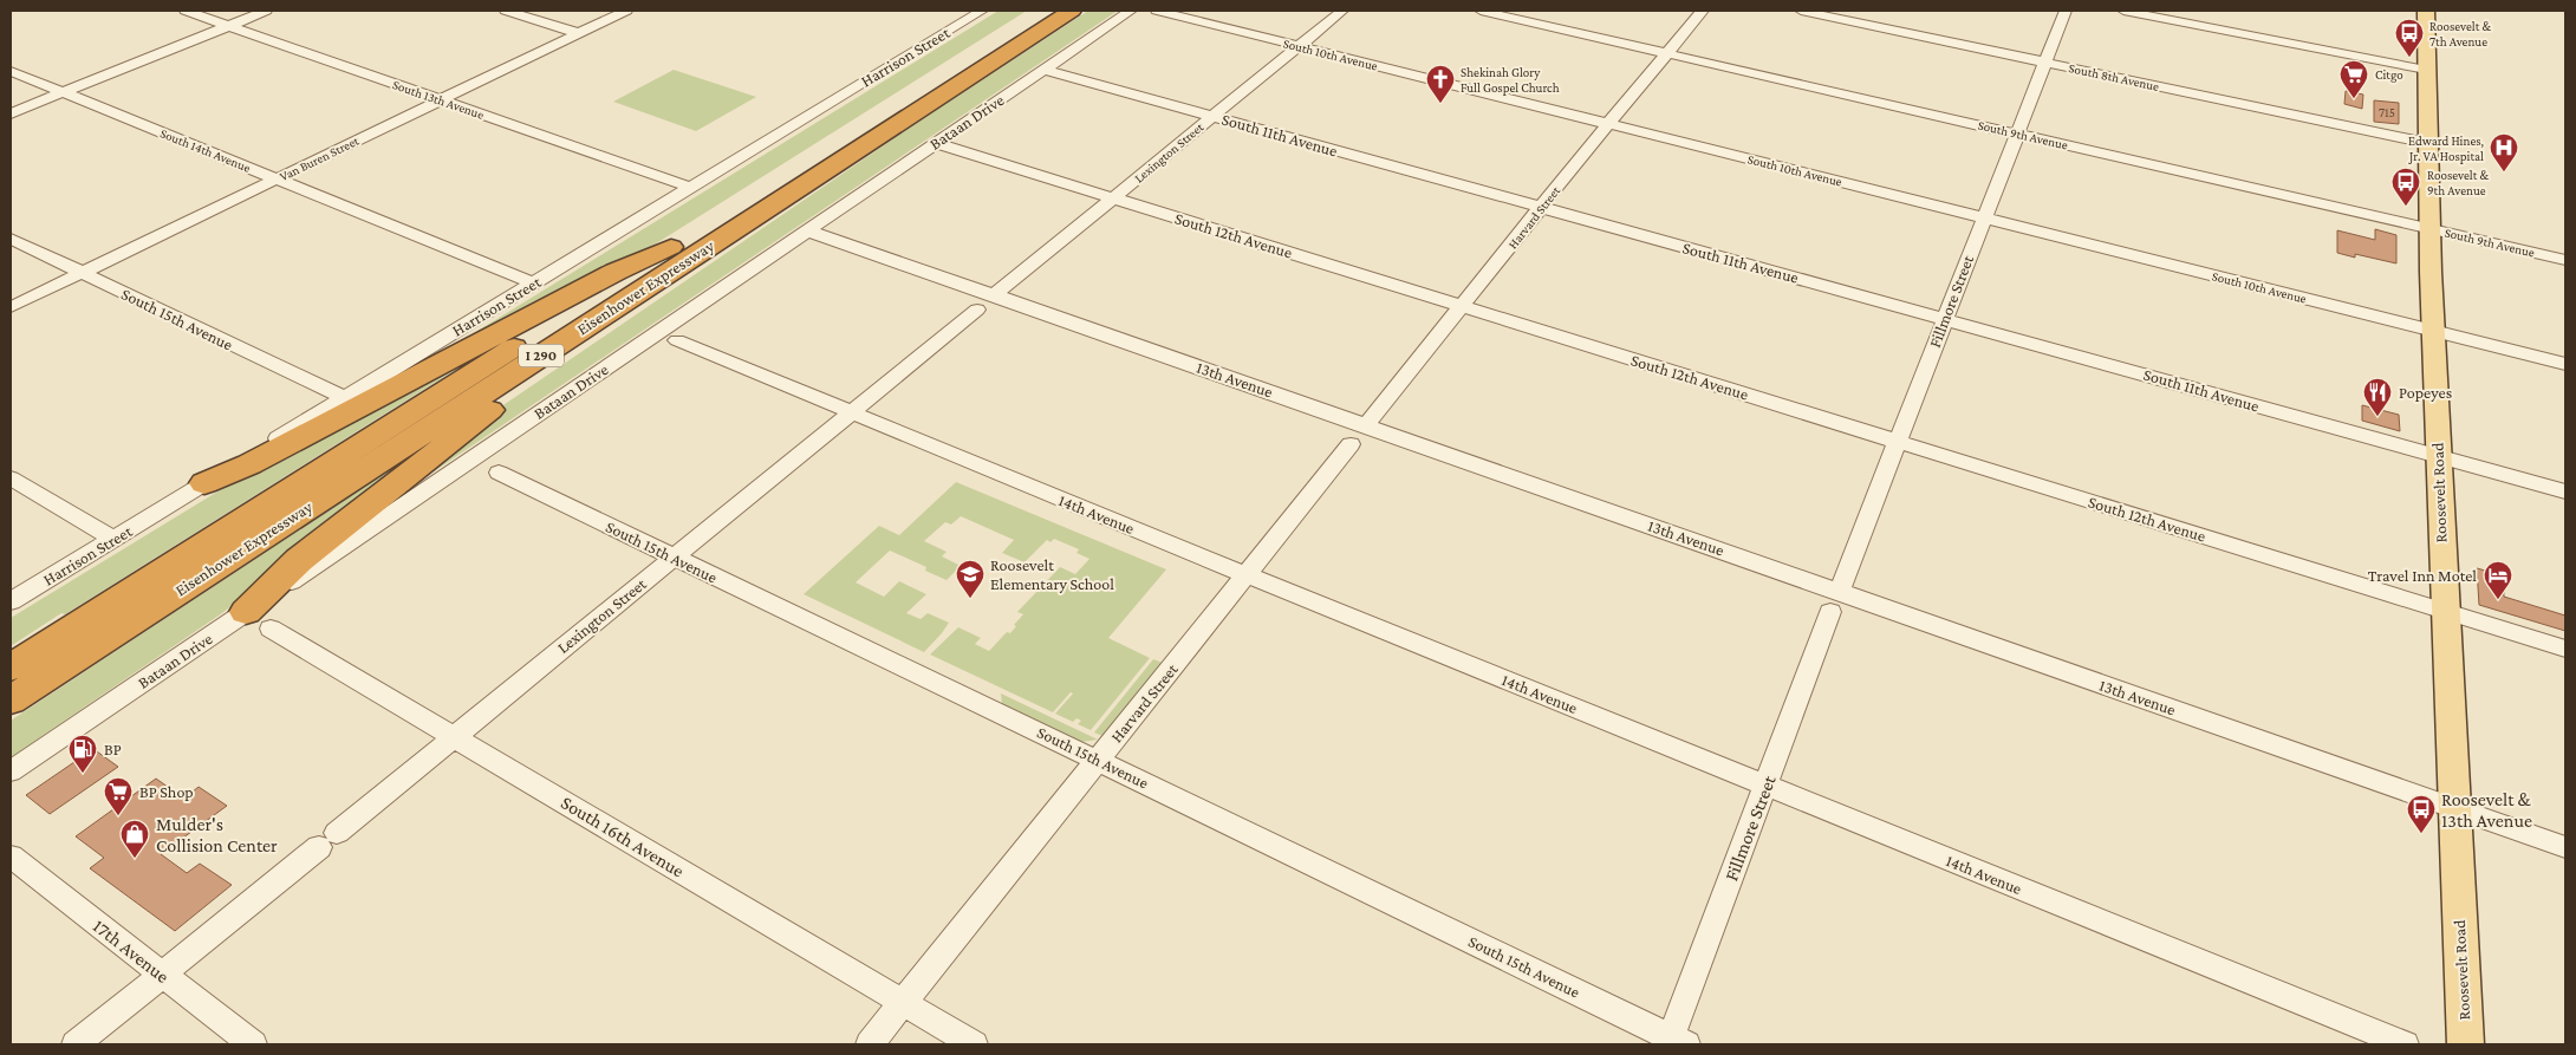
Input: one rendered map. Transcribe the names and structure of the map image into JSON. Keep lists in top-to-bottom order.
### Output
{
  "streets": {
    "highway": ["Eisenhower Expressway", "I 290"],
    "main road": ["Roosevelt Road"],
    "street": [
      "South 10th Avenue",
      "Harrison Street",
      "South 8th Avenue",
      "South 13th Avenue",
      "Bataan Drive",
      "South 11th Avenue",
      "South 9th Avenue",
      "South 14th Avenue",
      "Lexington Street",
      "Van Buren Street",
      "Harvard Street",
      "South 12th Avenue",
      "Fillmore Street",
      "South 15th Avenue",
      "13th Avenue",
      "14th Avenue",
      "South 16th Avenue",
      "17th Avenue"
    ]
  },
  "crossings": [
    ["South 10th Avenue", "Lexington Street"],
    ["South 10th Avenue", "Harvard Street"],
    ["South 10th Avenue", "Fillmore Street"],
    ["South 10th Avenue", "Roosevelt Road"],
    ["Harrison Street", "South 13th Avenue"],
    ["Harrison Street", "South 14th Avenue"],
    ["Harrison Street", "South 15th Avenue"],
    ["South 8th Avenue", "Fillmore Street"],
    ["South 8th Avenue", "Roosevelt Road"],
    ["South 13th Avenue", "Van Buren Street"],
    ["Bataan Drive", "South 11th Avenue"],
    ["Bataan Drive", "South 12th Avenue"],
    ["Bataan Drive", "13th Avenue"],
    ["South 11th Avenue", "Lexington Street"],
    ["South 11th Avenue", "Harvard Street"],
    ["South 11th Avenue", "Fillmore Street"],
    ["South 11th Avenue", "Roosevelt Road"],
    ["South 9th Avenue", "Harvard Street"],
    ["South 9th Avenue", "Fillmore Street"],
    ["South 9th Avenue", "Roosevelt Road"],
    ["South 14th Avenue", "Van Buren Street"],
    ["Lexington Street", "South 12th Avenue"],
    ["Lexington Street", "South 15th Avenue"],
    ["Lexington Street", "13th Avenue"],
    ["Lexington Street", "14th Avenue"],
    ["Lexington Street", "South 16th Avenue"],
    ["Lexington Street", "17th Avenue"],
    ["Van Buren Street", "South 15th Avenue"],
    ["Harvard Street", "South 12th Avenue"],
    ["Harvard Street", "South 15th Avenue"],
    ["Harvard Street", "13th Avenue"],
    ["Harvard Street", "14th Avenue"],
    ["Harvard Street", "South 16th Avenue"],
    ["South 12th Avenue", "Fillmore Street"],
    ["South 12th Avenue", "Roosevelt Road"],
    ["Fillmore Street", "South 15th Avenue"],
    ["Fillmore Street", "13th Avenue"],
    ["Fillmore Street", "14th Avenue"],
    ["13th Avenue", "Roosevelt Road"]
  ],
  "places": {
    "bus stop": ["Roosevelt & 7th Avenue", "Roosevelt & 9th Avenue", "Roosevelt & 13th Avenue"],
    "supermarket": ["Citgo", "BP Shop"],
    "church": ["Shekinah Glory Full Gospel Church"],
    "hospital": ["Edward Hines, Jr. VA Hospital"],
    "restaurant": ["Popeyes"],
    "school or university": ["Roosevelt Elementary School"],
    "hotel": ["Travel Inn Motel"],
    "fuel station": ["BP"],
    "shop": ["Mulder's Collision Center"]
  },
  "house_numbers": ["715"]
}
